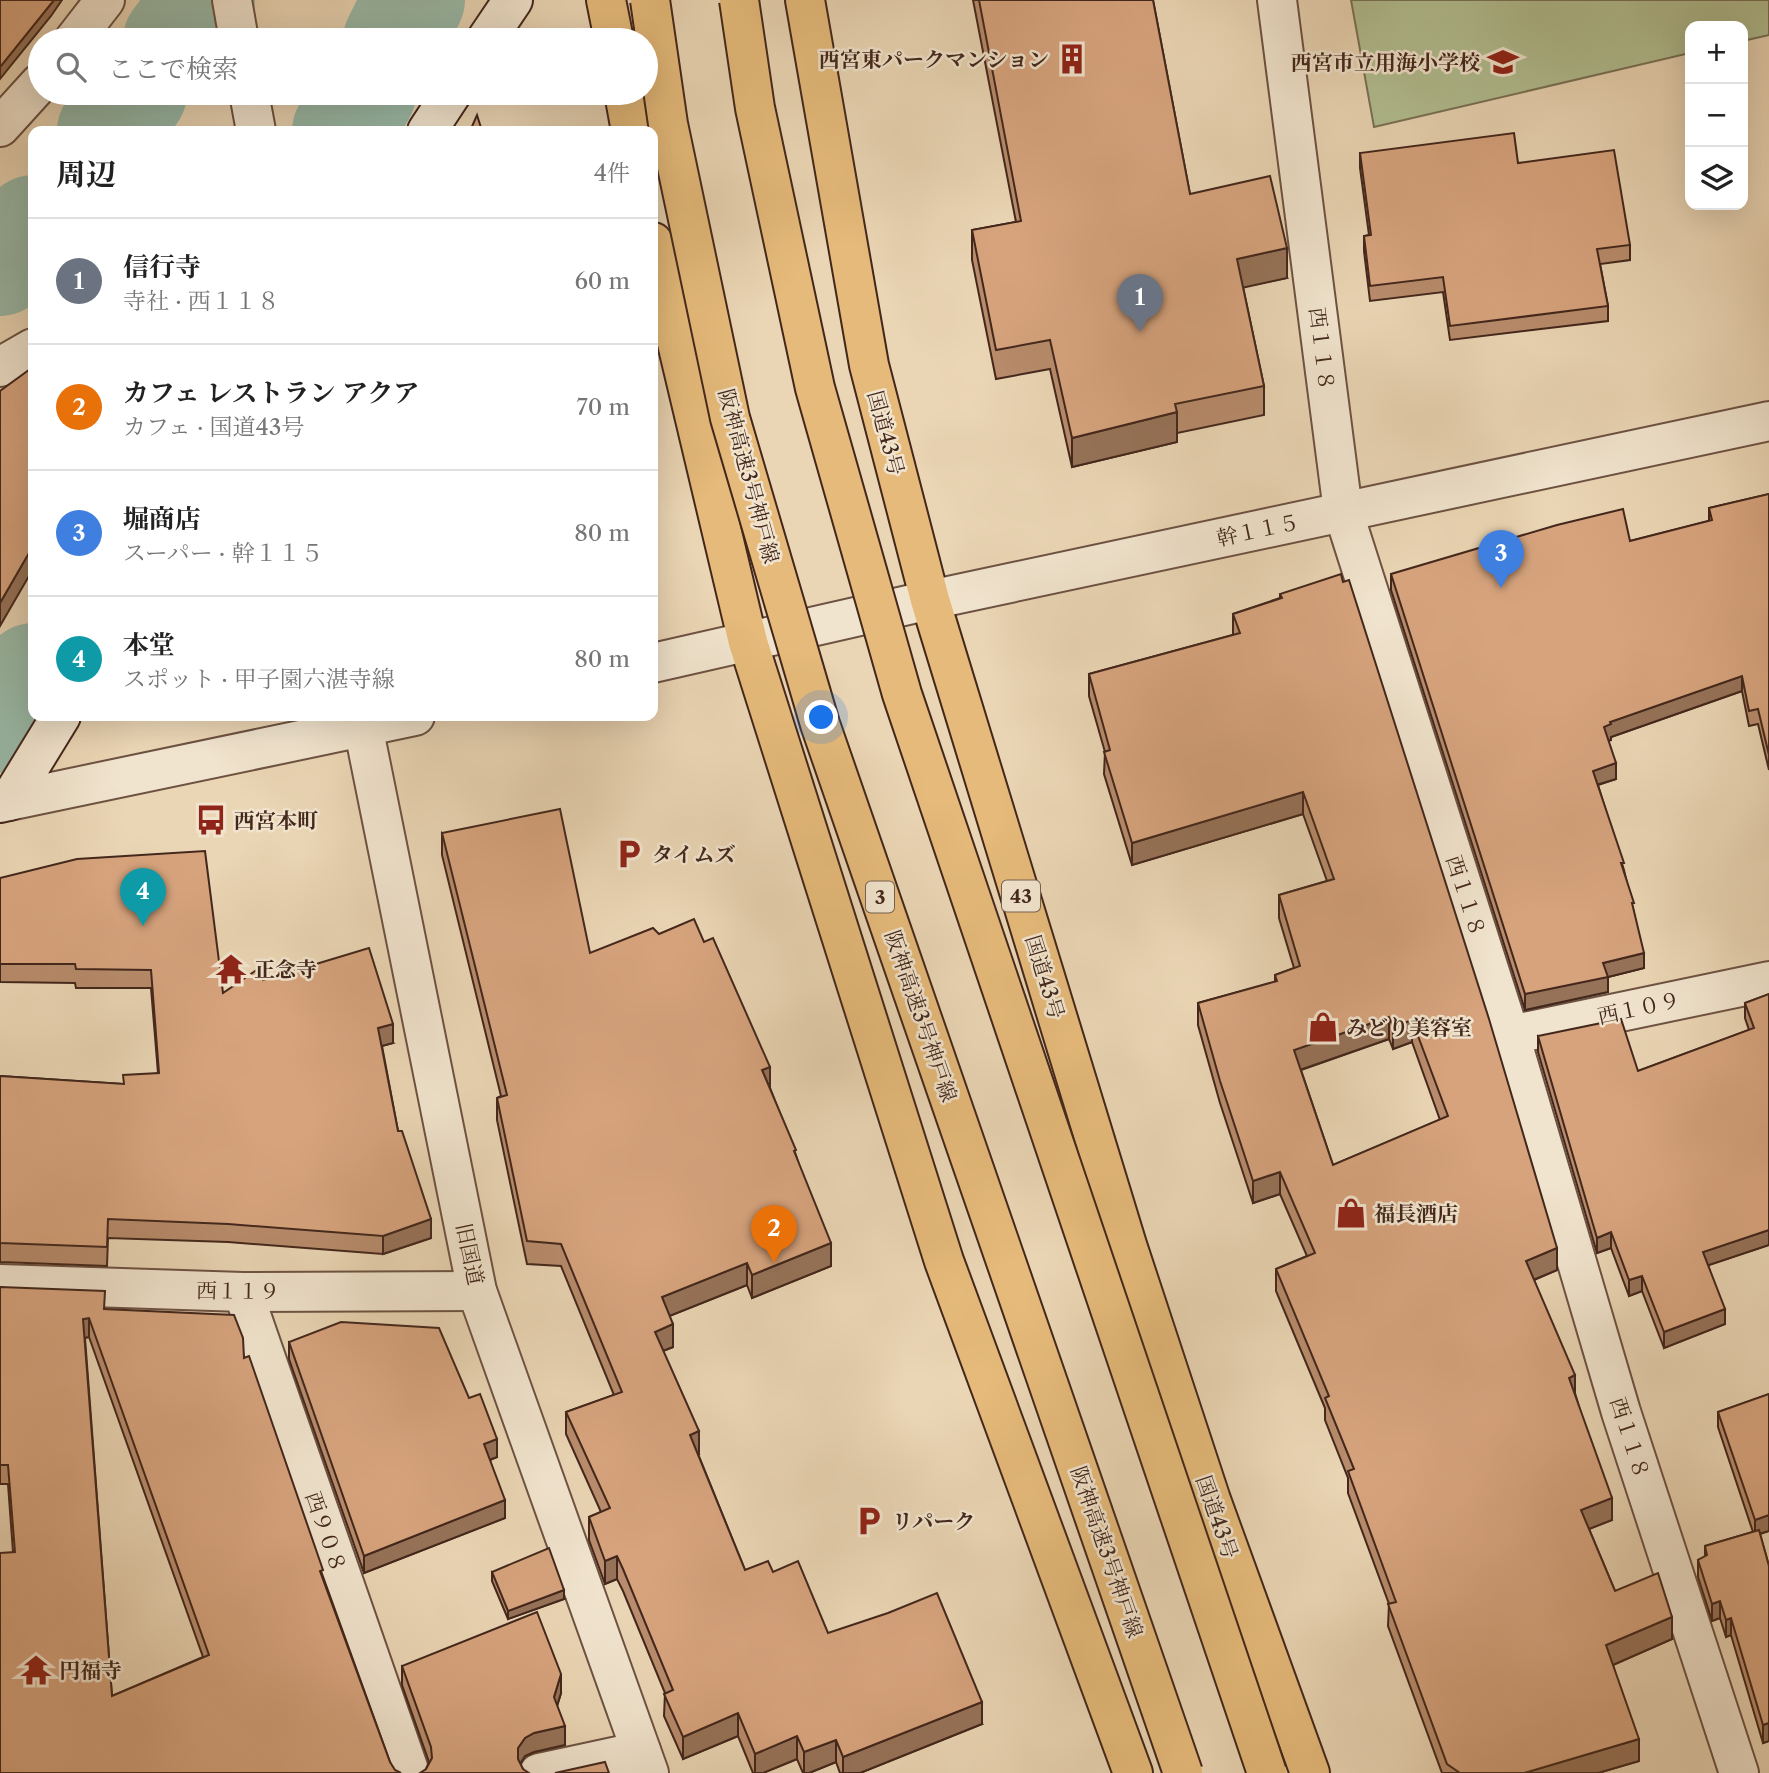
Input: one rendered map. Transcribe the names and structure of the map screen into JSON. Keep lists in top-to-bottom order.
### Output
{
  "streets": {
    "highway": [
      "国道43号",
      "阪神高速3号神戸線",
      "43",
      "3"
    ],
    "street": [
      "西１１８",
      "幹１１５",
      "西１０９",
      "旧国道",
      "西１１９",
      "西９０８"
    ]
  },
  "crossings": [
    ["西１１８", "幹１１５"],
    ["西１１８", "西１０９"],
    ["国道43号", "幹１１５"],
    ["旧国道", "西１１９"],
    ["西１１９", "西９０８"]
  ],
  "places": {
    "building": ["西宮東パークマンション"],
    "school or university": ["西宮市立用海小学校"],
    "bus stop": ["西宮本町"],
    "parking": ["タイムズ", "リパーク"],
    "temple": ["正念寺", "円福寺"],
    "shop": ["みどり美容室", "福長酒店"]
  },
  "page": {
    "map_buttons": ["+", "−"],
    "search": "ここで検索",
    "heading": ["周辺", "4件"],
    "list": [
      {
        "mark": "1",
        "name": "信行寺",
        "note": "寺社 · 西１１８",
        "value": "60 m"
      },
      {
        "mark": "2",
        "name": "カフェ レストラン アクア",
        "note": "カフェ · 国道43号",
        "value": "70 m"
      },
      {
        "mark": "3",
        "name": "堀商店",
        "note": "スーパー · 幹１１５",
        "value": "80 m"
      },
      {
        "mark": "4",
        "name": "本堂",
        "note": "スポット · 甲子園六湛寺線",
        "value": "80 m"
      }
    ],
    "pins": [
      "1",
      "3",
      "4",
      "2"
    ]
  }
}
